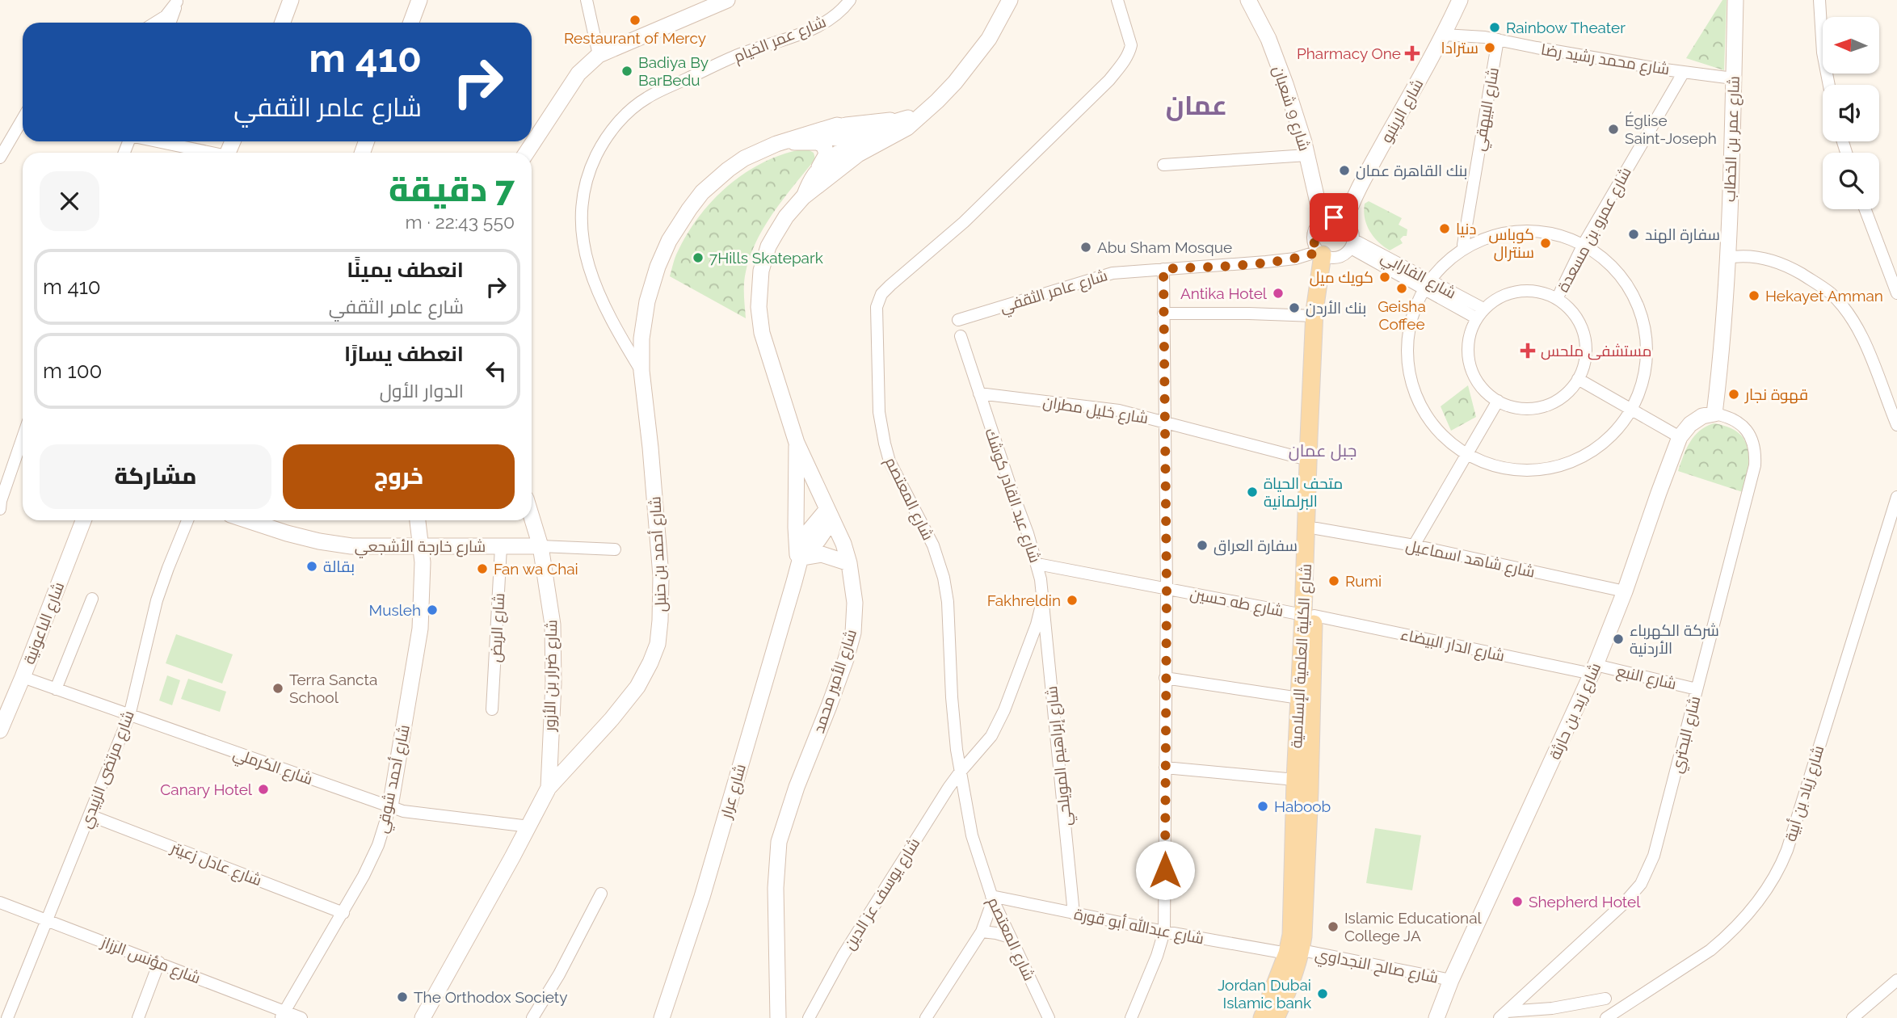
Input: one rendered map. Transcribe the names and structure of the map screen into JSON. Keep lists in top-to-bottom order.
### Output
{
  "streets": {
    "main road": ["شارع الكلية العلمية الإسلامية"],
    "street": [
      "شارع عمر الخيام",
      "شارع محمد رشيد رضا",
      "شارع 9 شعبان",
      "شارع البيهقي",
      "شارع الرينبو",
      "شارع عمر بن الخطاب",
      "شارع عمرو بن مسعدة",
      "شارع الفارابي",
      "شارع عامر الثقفي",
      "شارع خليل مطران",
      "شارع عبد القادر كوشك",
      "شارع المعتصم",
      "شارع خارجة الأشجعي",
      "شارع أحمد بن حنبل",
      "شارع شاهد اسماعيل",
      "شارع طه حسين",
      "شارع الباعونية",
      "شارع الربض",
      "شارع الدار البيضاء",
      "شارع ضرار بن الأزور",
      "شارع النبع",
      "شارع الأمير محمد",
      "شارع زيد بن حارثة",
      "شارع البحتري",
      "شارع إبراهيم المويلحي",
      "شارع الكرملي",
      "شارع مرتضى الزبيدي",
      "شارع أحمد شوقي",
      "شارع عرار",
      "شارع زياد بن أبية",
      "شارع عادل زعيتر",
      "شارع يوسف عز الدين",
      "شارع عبدالله أبو قورة",
      "شارع مؤنس الرزاز",
      "شارع صالح النجداوي"
    ]
  },
  "crossings": [
    ["شارع عمر الخيام", "شارع أحمد بن حنبل"],
    ["شارع محمد رشيد رضا", "شارع البيهقي"],
    ["شارع محمد رشيد رضا", "شارع الرينبو"],
    ["شارع محمد رشيد رضا", "شارع عمر بن الخطاب"],
    ["شارع محمد رشيد رضا", "شارع عمرو بن مسعدة"],
    ["شارع 9 شعبان", "شارع الرينبو"],
    ["شارع 9 شعبان", "شارع الفارابي"],
    ["شارع 9 شعبان", "شارع عامر الثقفي"],
    ["شارع 9 شعبان", "شارع الكلية العلمية الإسلامية"],
    ["شارع الرينبو", "شارع الفارابي"],
    ["شارع الرينبو", "شارع عامر الثقفي"],
    ["شارع الرينبو", "شارع الكلية العلمية الإسلامية"],
    ["شارع عمر بن الخطاب", "شارع زيد بن حارثة"],
    ["شارع عمر بن الخطاب", "شارع البحتري"],
    ["شارع عمرو بن مسعدة", "شارع الفارابي"],
    ["شارع الفارابي", "شارع عامر الثقفي"],
    ["شارع الفارابي", "شارع الكلية العلمية الإسلامية"],
    ["شارع عامر الثقفي", "شارع الكلية العلمية الإسلامية"],
    ["شارع خليل مطران", "شارع عبد القادر كوشك"],
    ["شارع خليل مطران", "شارع الكلية العلمية الإسلامية"],
    ["شارع عبد القادر كوشك", "شارع المعتصم"],
    ["شارع عبد القادر كوشك", "شارع طه حسين"],
    ["شارع عبد القادر كوشك", "شارع إبراهيم المويلحي"],
    ["شارع عبد القادر كوشك", "شارع يوسف عز الدين"],
    ["شارع المعتصم", "شارع يوسف عز الدين"],
    ["شارع المعتصم", "شارع عبدالله أبو قورة"],
    ["شارع خارجة الأشجعي", "شارع الربض"],
    ["شارع خارجة الأشجعي", "شارع ضرار بن الأزور"],
    ["شارع خارجة الأشجعي", "شارع أحمد شوقي"],
    ["شارع أحمد بن حنبل", "شارع ضرار بن الأزور"],
    ["شارع أحمد بن حنبل", "شارع الأمير محمد"],
    ["شارع أحمد بن حنبل", "شارع الكرملي"],
    ["شارع شاهد اسماعيل", "شارع الكلية العلمية الإسلامية"],
    ["شارع شاهد اسماعيل", "شارع زيد بن حارثة"],
    ["شارع طه حسين", "شارع الدار البيضاء"],
    ["شارع طه حسين", "شارع الكلية العلمية الإسلامية"],
    ["شارع الباعونية", "شارع الكرملي"],
    ["شارع الدار البيضاء", "شارع الكلية العلمية الإسلامية"],
    ["شارع الدار البيضاء", "شارع النبع"],
    ["شارع الدار البيضاء", "شارع زيد بن حارثة"],
    ["شارع الكلية العلمية الإسلامية", "شارع عبدالله أبو قورة"],
    ["شارع الكلية العلمية الإسلامية", "شارع صالح النجداوي"],
    ["شارع النبع", "شارع زيد بن حارثة"],
    ["شارع النبع", "شارع البحتري"],
    ["شارع الأمير محمد", "شارع عرار"],
    ["شارع زيد بن حارثة", "شارع البحتري"],
    ["شارع زيد بن حارثة", "شارع صالح النجداوي"],
    ["شارع إبراهيم المويلحي", "شارع عبدالله أبو قورة"],
    ["شارع الكرملي", "شارع مرتضى الزبيدي"],
    ["شارع الكرملي", "شارع أحمد شوقي"],
    ["شارع مرتضى الزبيدي", "شارع عادل زعيتر"],
    ["شارع مرتضى الزبيدي", "شارع مؤنس الرزاز"],
    ["شارع أحمد شوقي", "شارع عادل زعيتر"],
    ["شارع أحمد شوقي", "شارع مؤنس الرزاز"],
    ["شارع عبدالله أبو قورة", "شارع صالح النجداوي"]
  ],
  "districts": ["عمان", "جبل عمان"],
  "places": {
    "other": [
      "Restaurant of Mercy",
      "Rainbow Theater",
      "سترادا",
      "Badiya By BarBedu",
      "Église Saint-Joseph",
      "بنك القاهرة عمان",
      "دنيا",
      "سفارة الهند",
      "كوباس سنترال",
      "Abu Sham Mosque",
      "7Hills Skatepark",
      "كويك ميل",
      "Geisha Coffee",
      "Antika Hotel",
      "Hekayet Amman",
      "بنك الأردن",
      "قهوة نجار",
      "متحف الحياة البرلمانية",
      "سفارة العراق",
      "بقالة",
      "Fan wa Chai",
      "Rumi",
      "Fakhreldin",
      "Musleh",
      "شركة الكهرباء الأردنية",
      "Terra Sancta School",
      "Canary Hotel",
      "Haboob",
      "Shepherd Hotel",
      "Islamic Educational College JA",
      "Jordan Dubai Islamic bank",
      "The Orthodox Society"
    ],
    "health": ["Pharmacy One", "مستشفى ملحس"]
  },
  "north": "left",
  "page": {
    "turn": ["410 m", "شارع عامر الثقفي"],
    "heading": ["7 دقيقة", "550 m · 22:43"],
    "list": [
      {
        "name": "انعطف يمينًا",
        "note": "شارع عامر الثقفي",
        "value": "410 m"
      },
      {
        "name": "انعطف يسارًا",
        "note": "الدوار الأول",
        "value": "100 m"
      }
    ],
    "buttons": ["خروج", "مشاركة"]
  }
}
